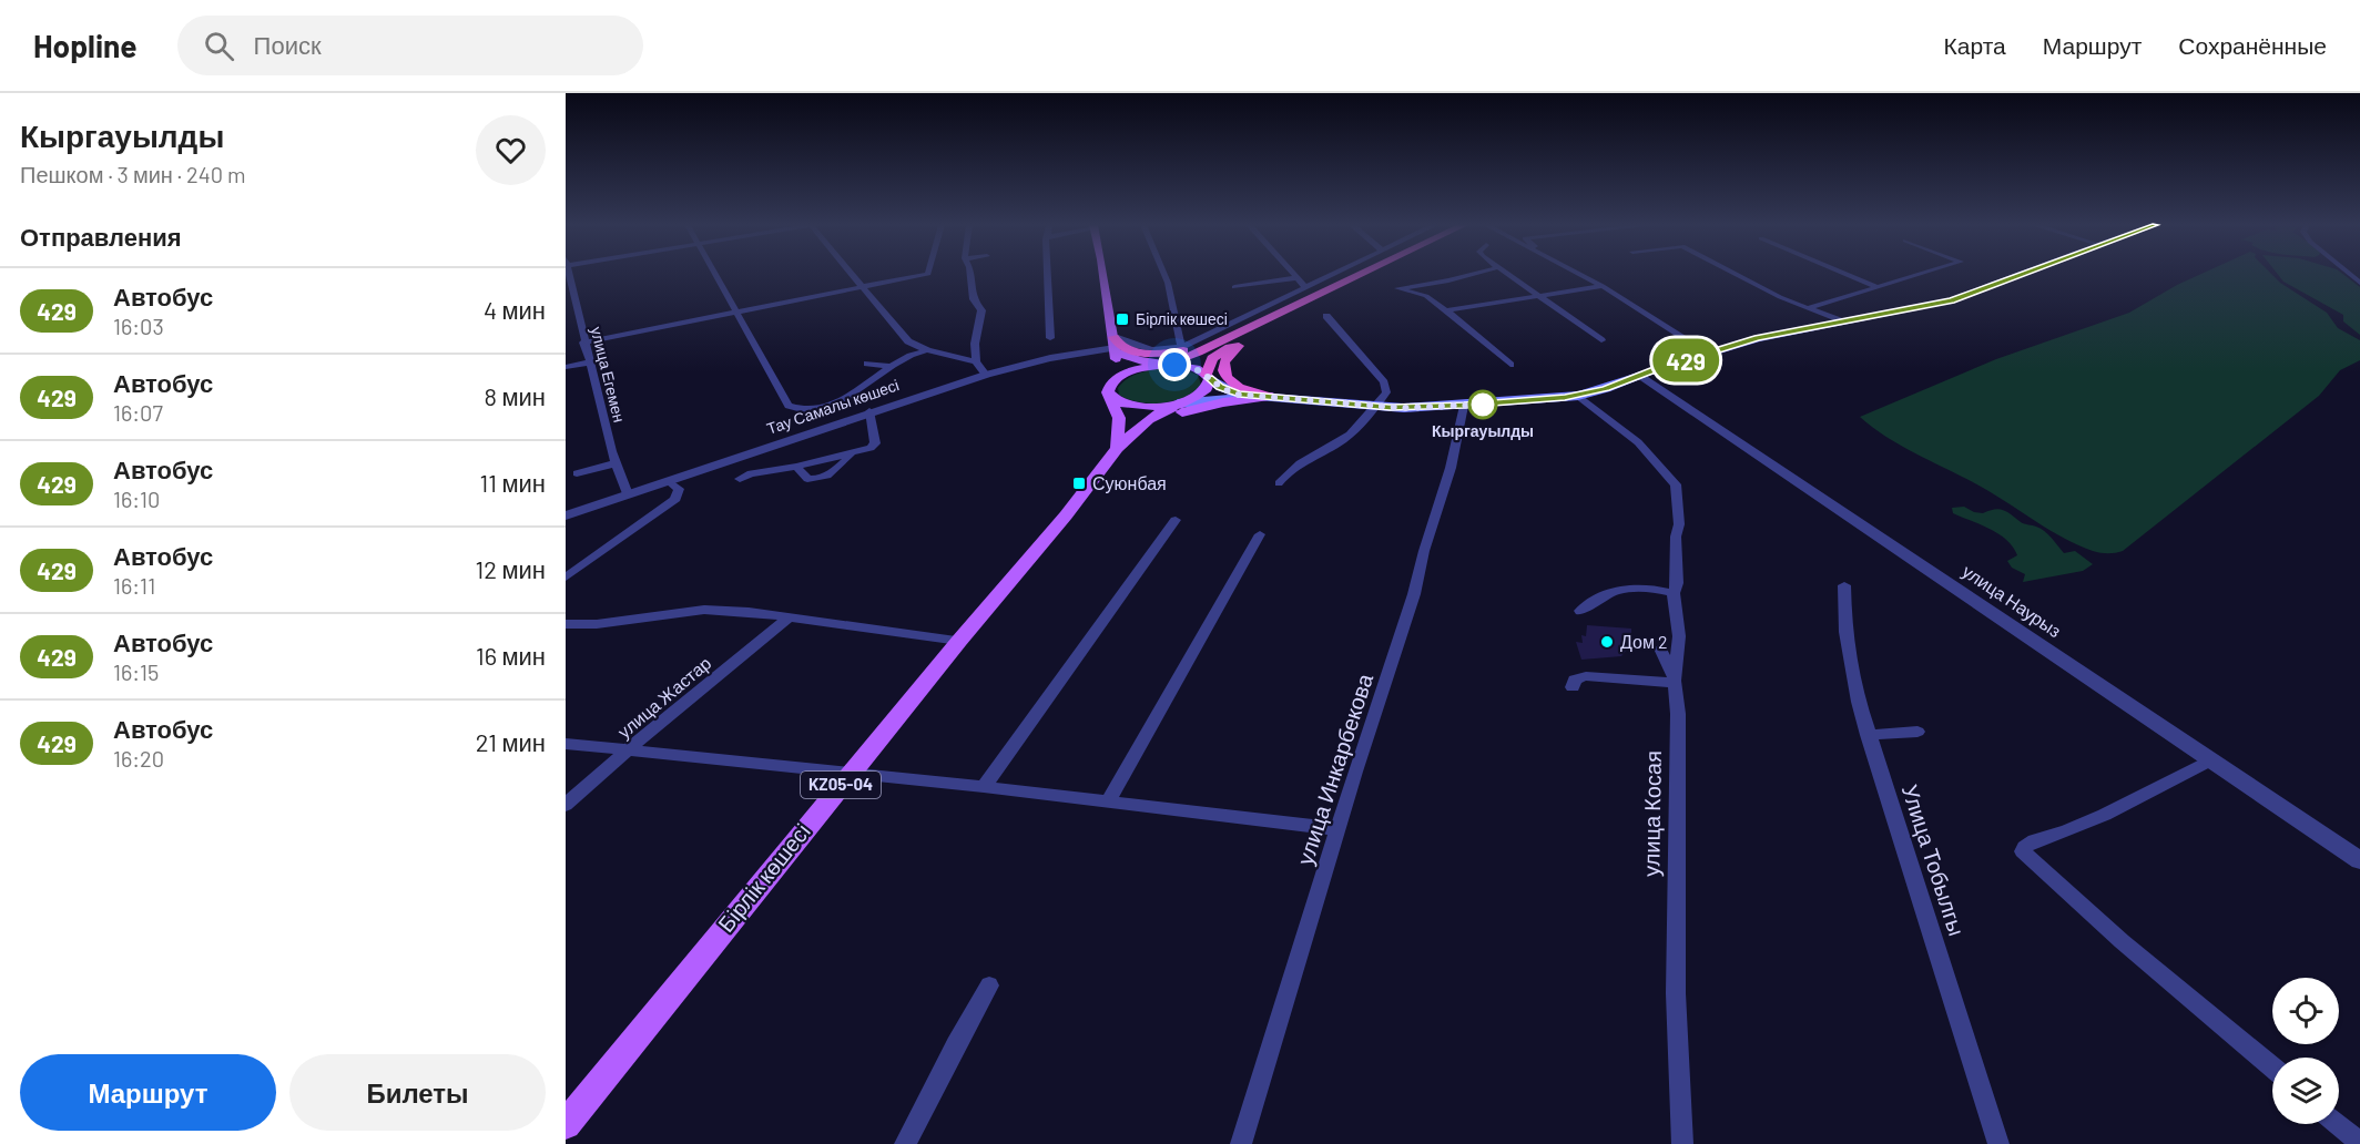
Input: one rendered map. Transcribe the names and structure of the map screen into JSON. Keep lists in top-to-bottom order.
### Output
{
  "streets": {
    "main road": ["KZ05-04", "Бірлік көшесі"],
    "street": [
      "улица Егемен",
      "Тау Самалы көшесі",
      "улица Наурыз",
      "улица Жастар",
      "улица Инкарбекова",
      "улица Косая",
      "Улица Тобылгы"
    ]
  },
  "crossings": [
    ["улица Егемен", "Тау Самалы көшесі"],
    ["KZ05-04", "Бірлік көшесі"]
  ],
  "places": {
    "transit": ["Бірлік көшесі", "Суюнбая"],
    "other": ["Кыргауылды", "Дом 2"]
  },
  "lines": ["bus line 429"],
  "page": {
    "header": "Hopline",
    "search": "Поиск",
    "nav": ["Карта", "Маршрут", "Сохранённые"],
    "heading": [
      ["Кыргауылды", "Пешком · 3 мин · 240 m"],
      "Отправления"
    ],
    "on_map": "429",
    "list": [
      {
        "mark": "429",
        "name": "Автобус",
        "note": "16:03",
        "value": "4 мин"
      },
      {
        "mark": "429",
        "name": "Автобус",
        "note": "16:07",
        "value": "8 мин"
      },
      {
        "mark": "429",
        "name": "Автобус",
        "note": "16:10",
        "value": "11 мин"
      },
      {
        "mark": "429",
        "name": "Автобус",
        "note": "16:11",
        "value": "12 мин"
      },
      {
        "mark": "429",
        "name": "Автобус",
        "note": "16:15",
        "value": "16 мин"
      },
      {
        "mark": "429",
        "name": "Автобус",
        "note": "16:20",
        "value": "21 мин"
      }
    ],
    "buttons": ["Маршрут", "Билеты"]
  }
}
